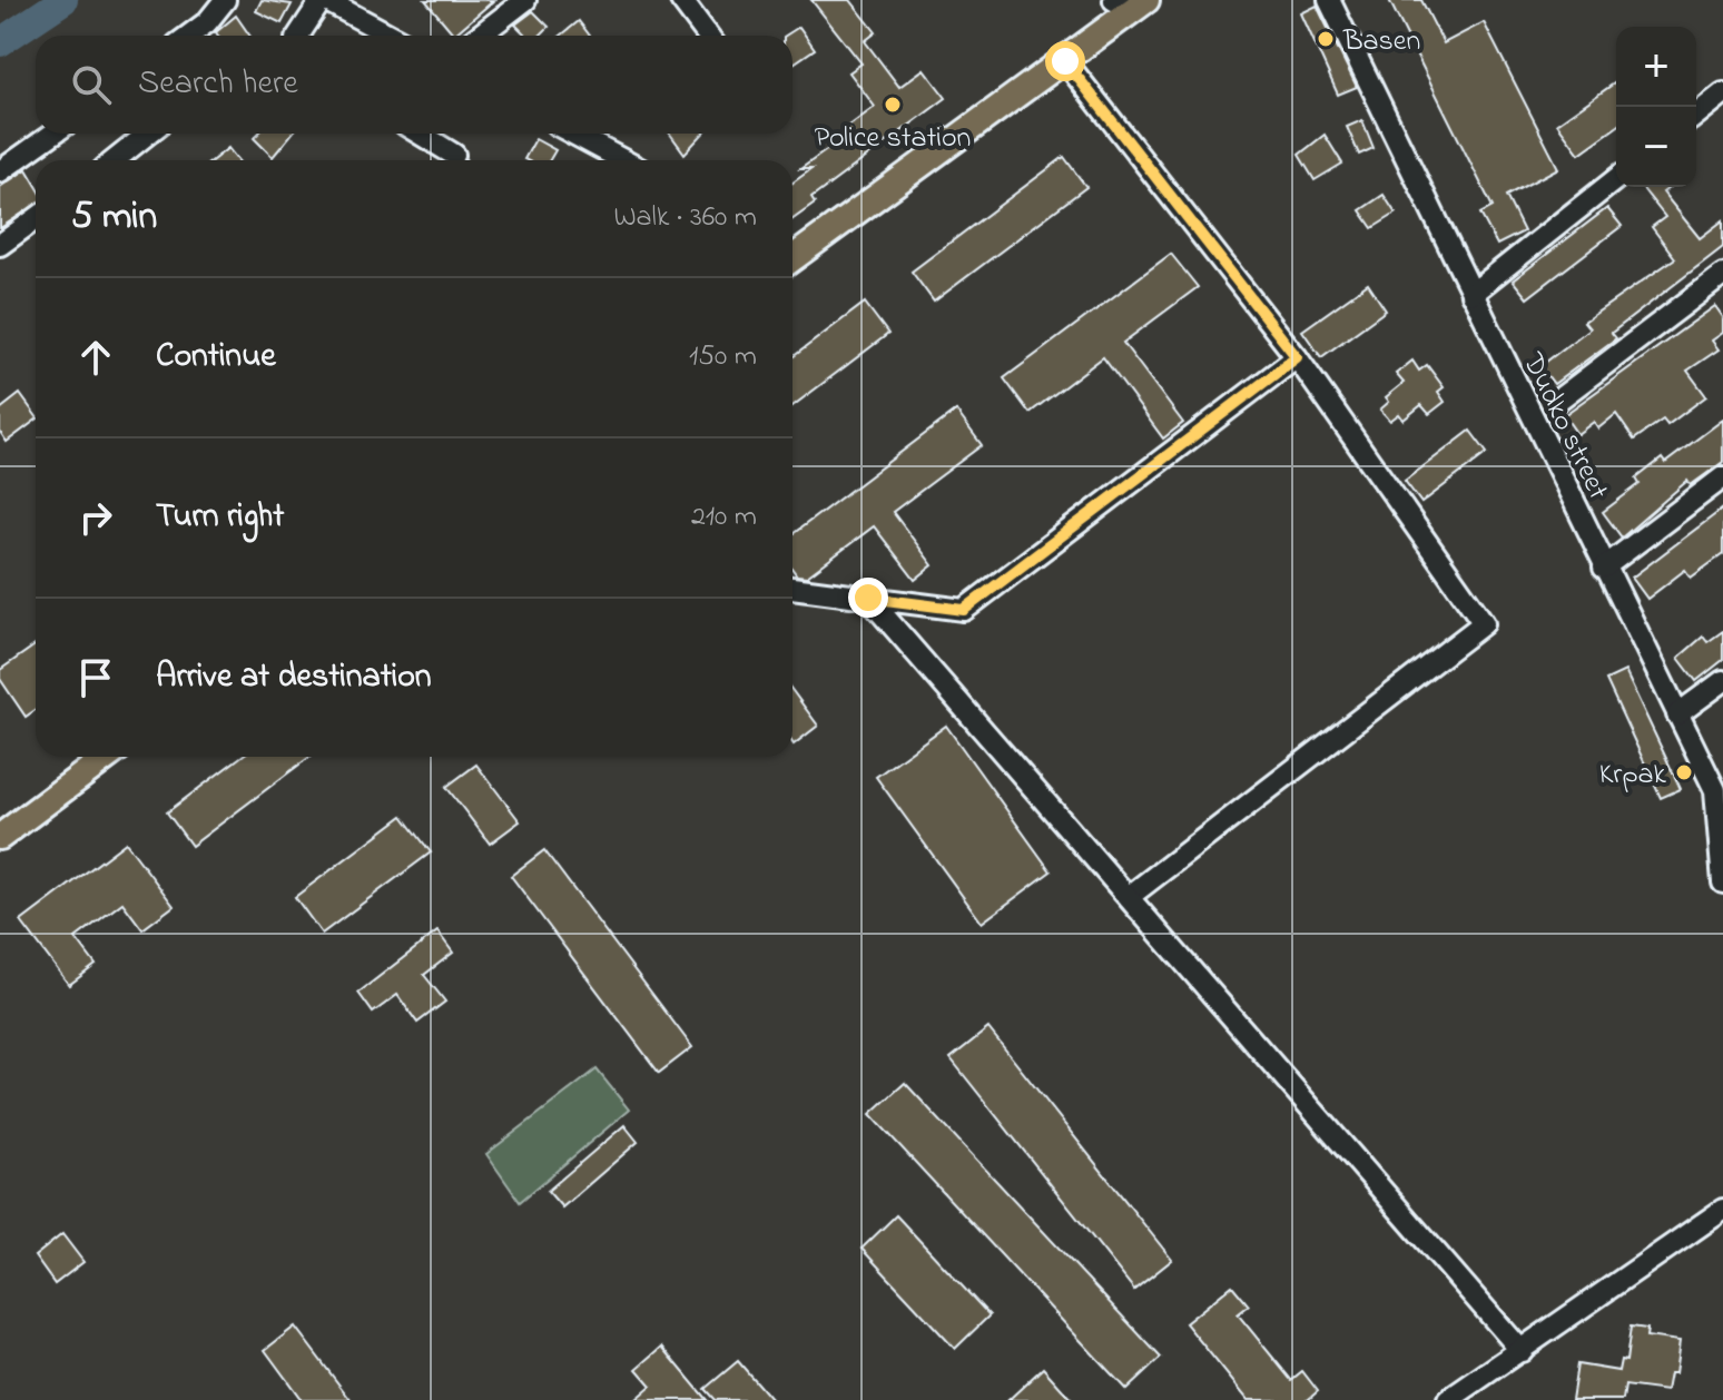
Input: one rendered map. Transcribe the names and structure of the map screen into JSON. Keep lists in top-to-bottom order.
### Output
{
  "streets": {
    "street": ["Dudko street"]
  },
  "places": ["Basen", "Police station", "Krpak"],
  "page": {
    "map_buttons": ["+", "−"],
    "search": "Search here",
    "heading": ["5 min", "Walk · 360 m"],
    "list": [
      ["Continue", "150 m"],
      ["Turn right", "210 m"],
      "Arrive at destination"
    ]
  }
}
